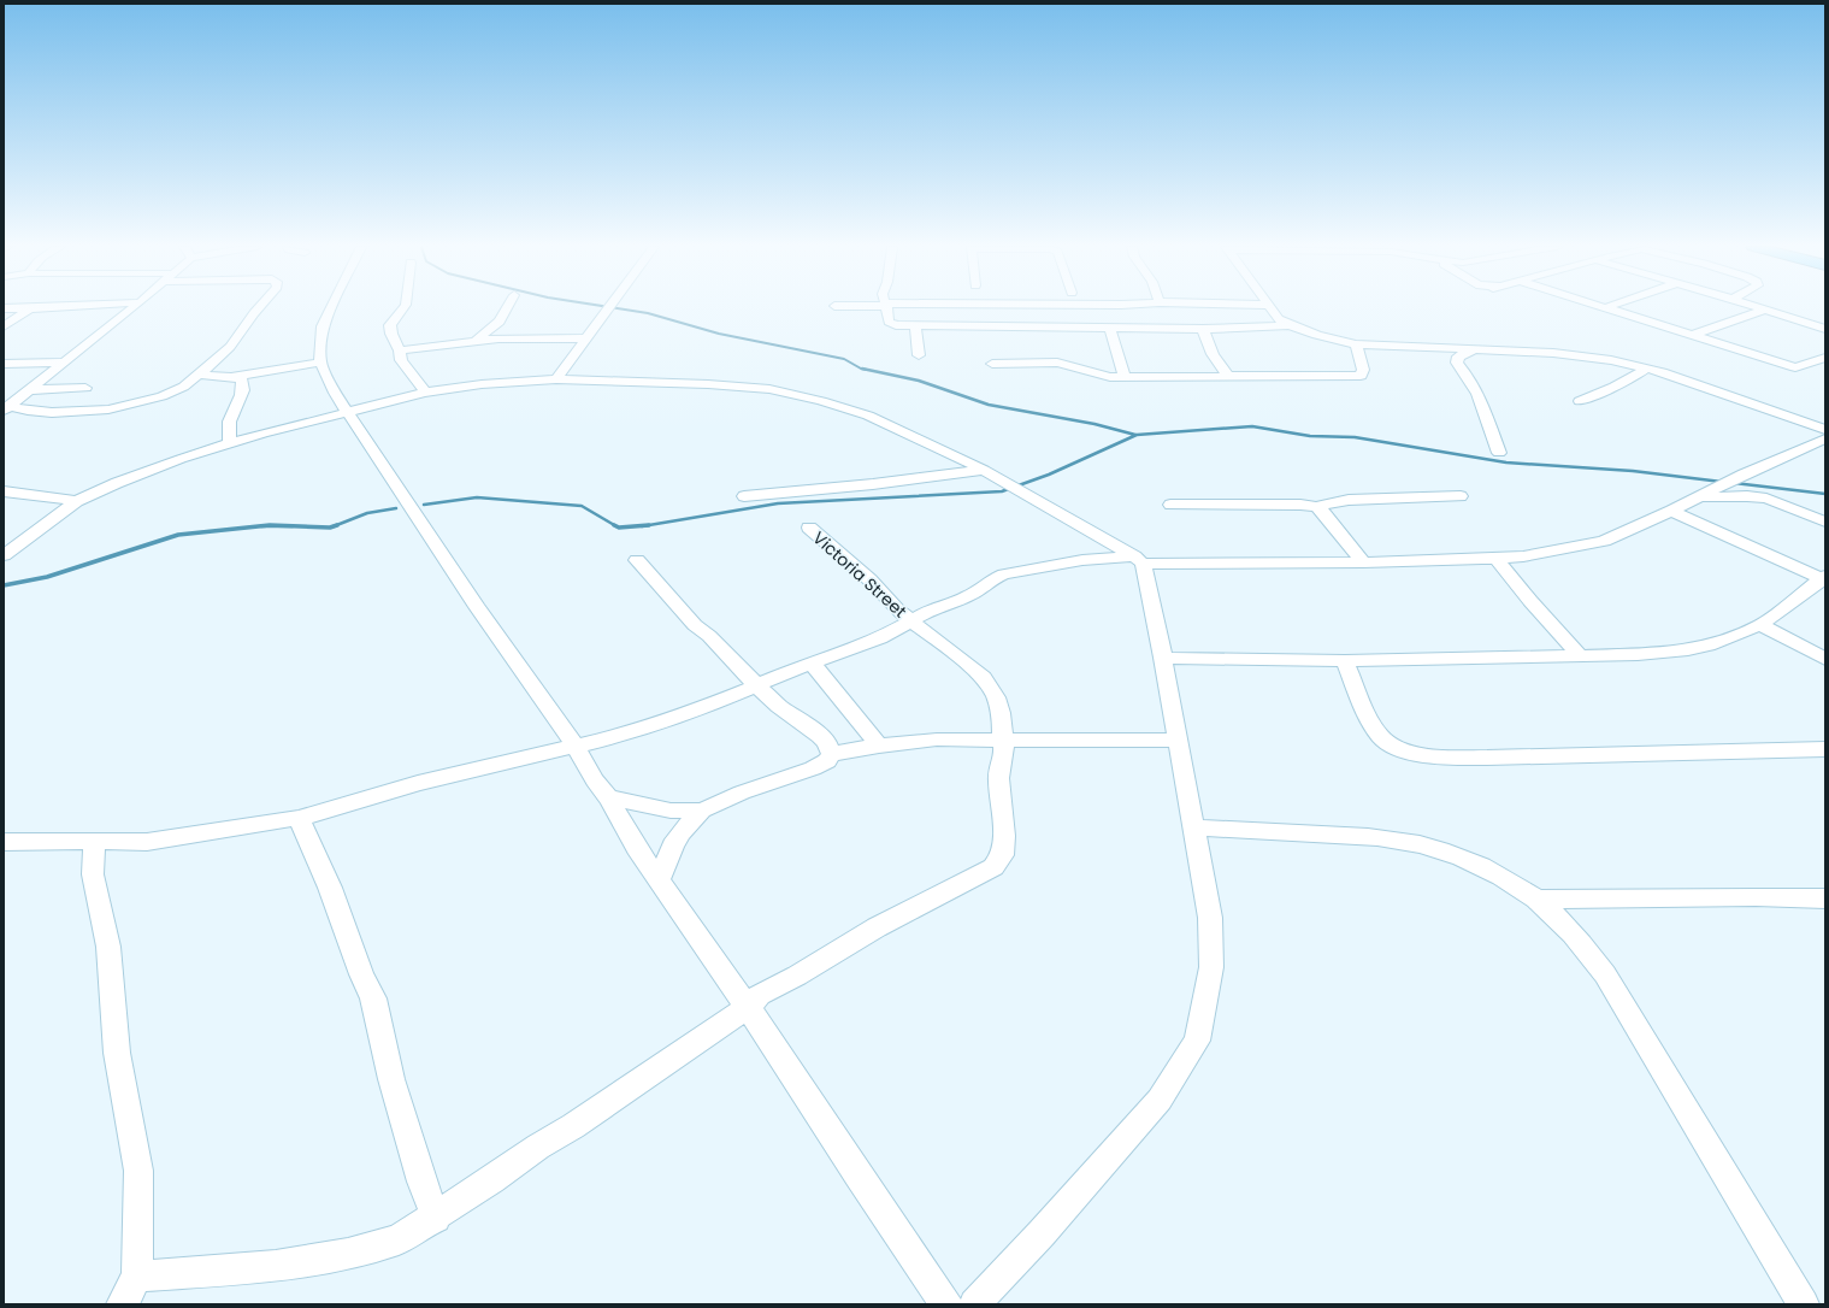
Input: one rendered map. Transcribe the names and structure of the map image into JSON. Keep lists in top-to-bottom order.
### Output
{
  "streets": {
    "street": ["Victoria Street"]
  }
}
